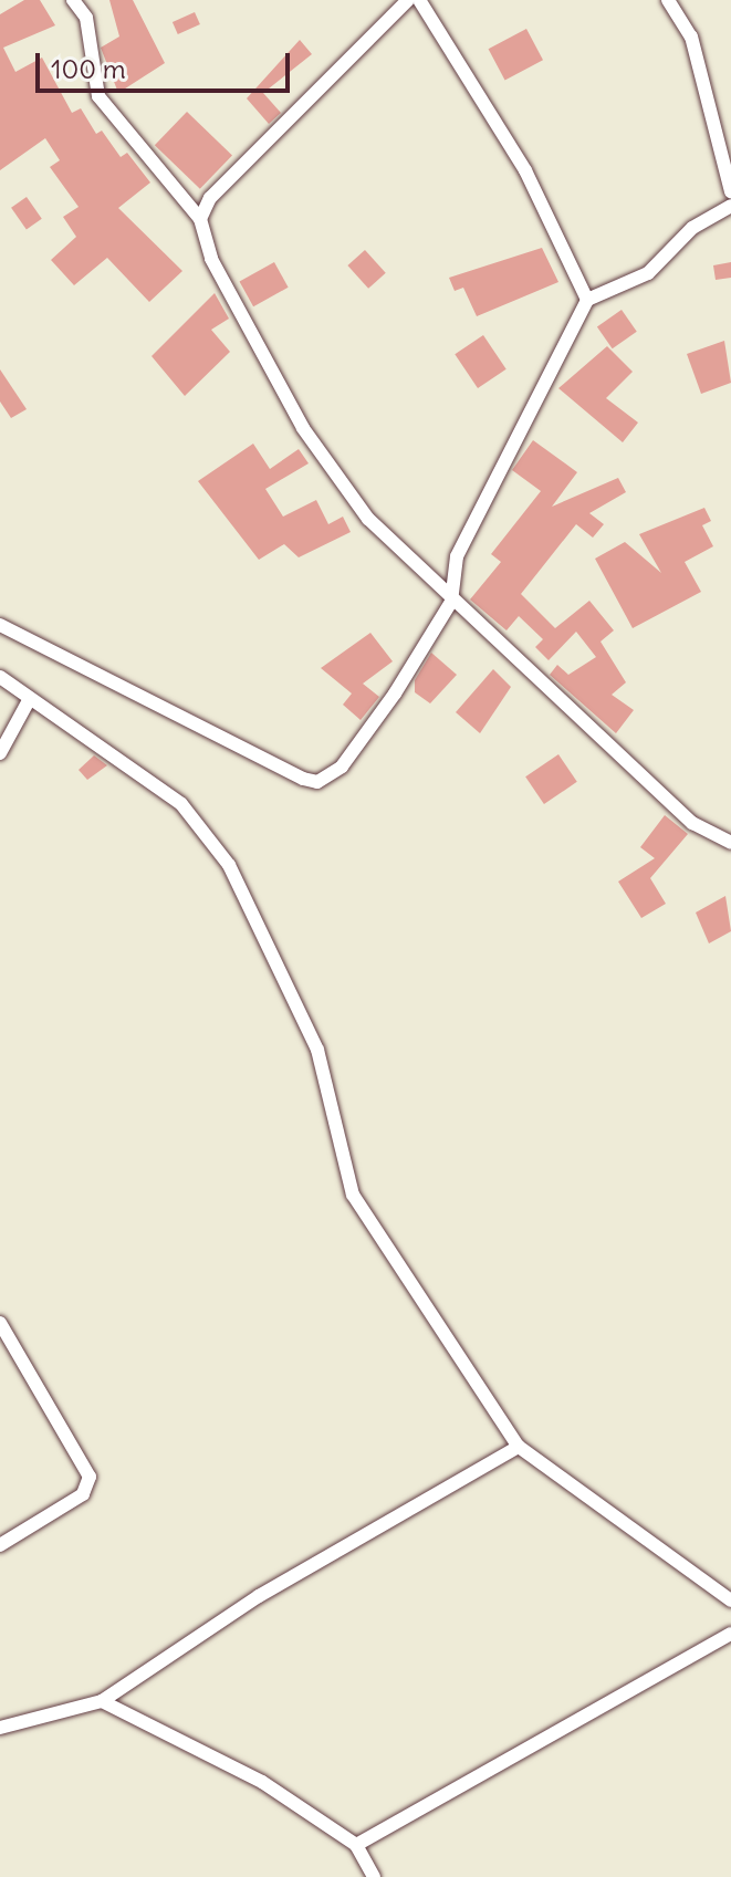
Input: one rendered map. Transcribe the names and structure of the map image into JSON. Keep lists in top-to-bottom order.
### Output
{
  "scale_bar": "100 m"
}
